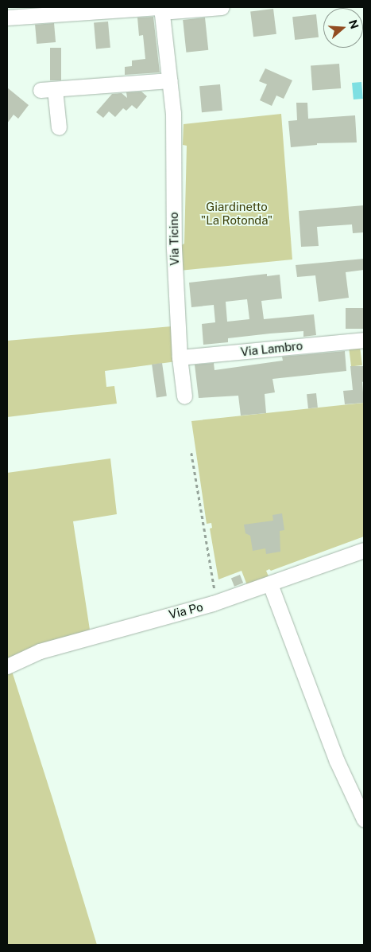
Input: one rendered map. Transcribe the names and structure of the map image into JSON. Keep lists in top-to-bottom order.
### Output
{
  "streets": {
    "street": ["Via Ticino", "Via Lambro", "Via Po"]
  },
  "crossings": [
    ["Via Ticino", "Via Lambro"]
  ],
  "parks": ["Giardinetto \"La Rotonda\""],
  "north": "right"
}
